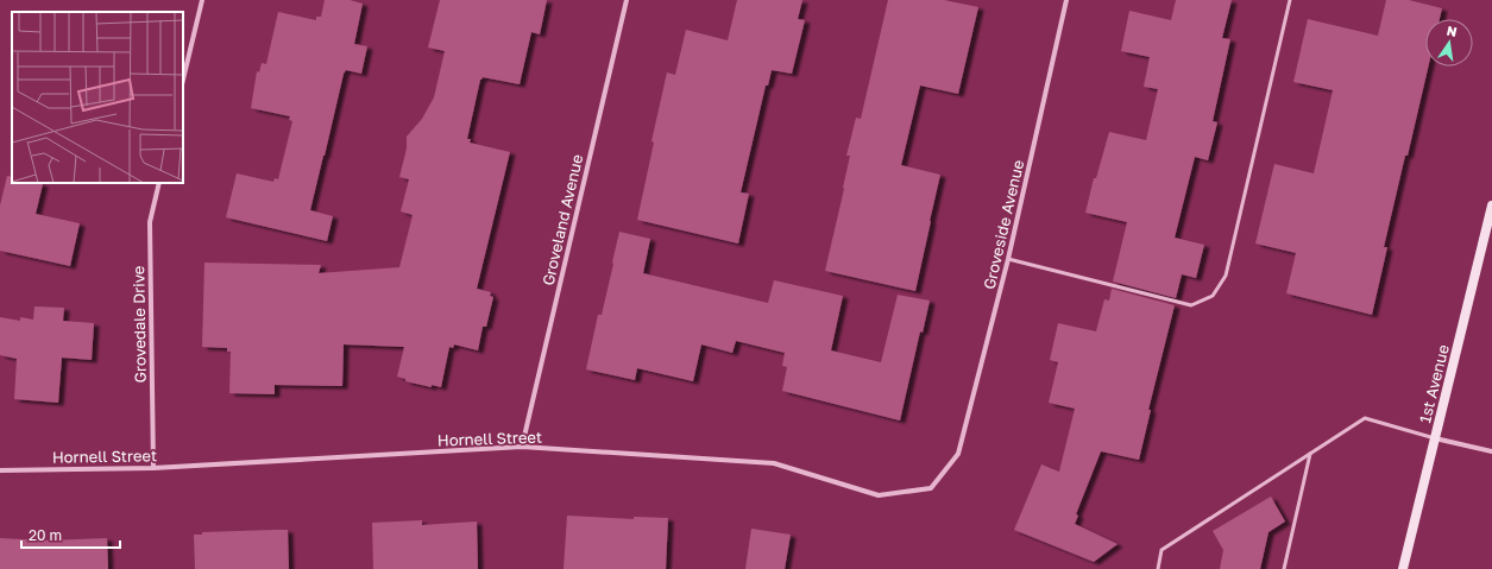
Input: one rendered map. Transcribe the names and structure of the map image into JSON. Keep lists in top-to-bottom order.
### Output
{
  "streets": {
    "main road": ["1st Avenue"],
    "street": [
      "Groveland Avenue",
      "Groveside Avenue",
      "Grovedale Drive",
      "Hornell Street"
    ]
  },
  "crossings": [
    ["Groveland Avenue", "Hornell Street"],
    ["Groveside Avenue", "Hornell Street"],
    ["Grovedale Drive", "Hornell Street"]
  ],
  "scale_bar": "20 m",
  "north": "top"
}
